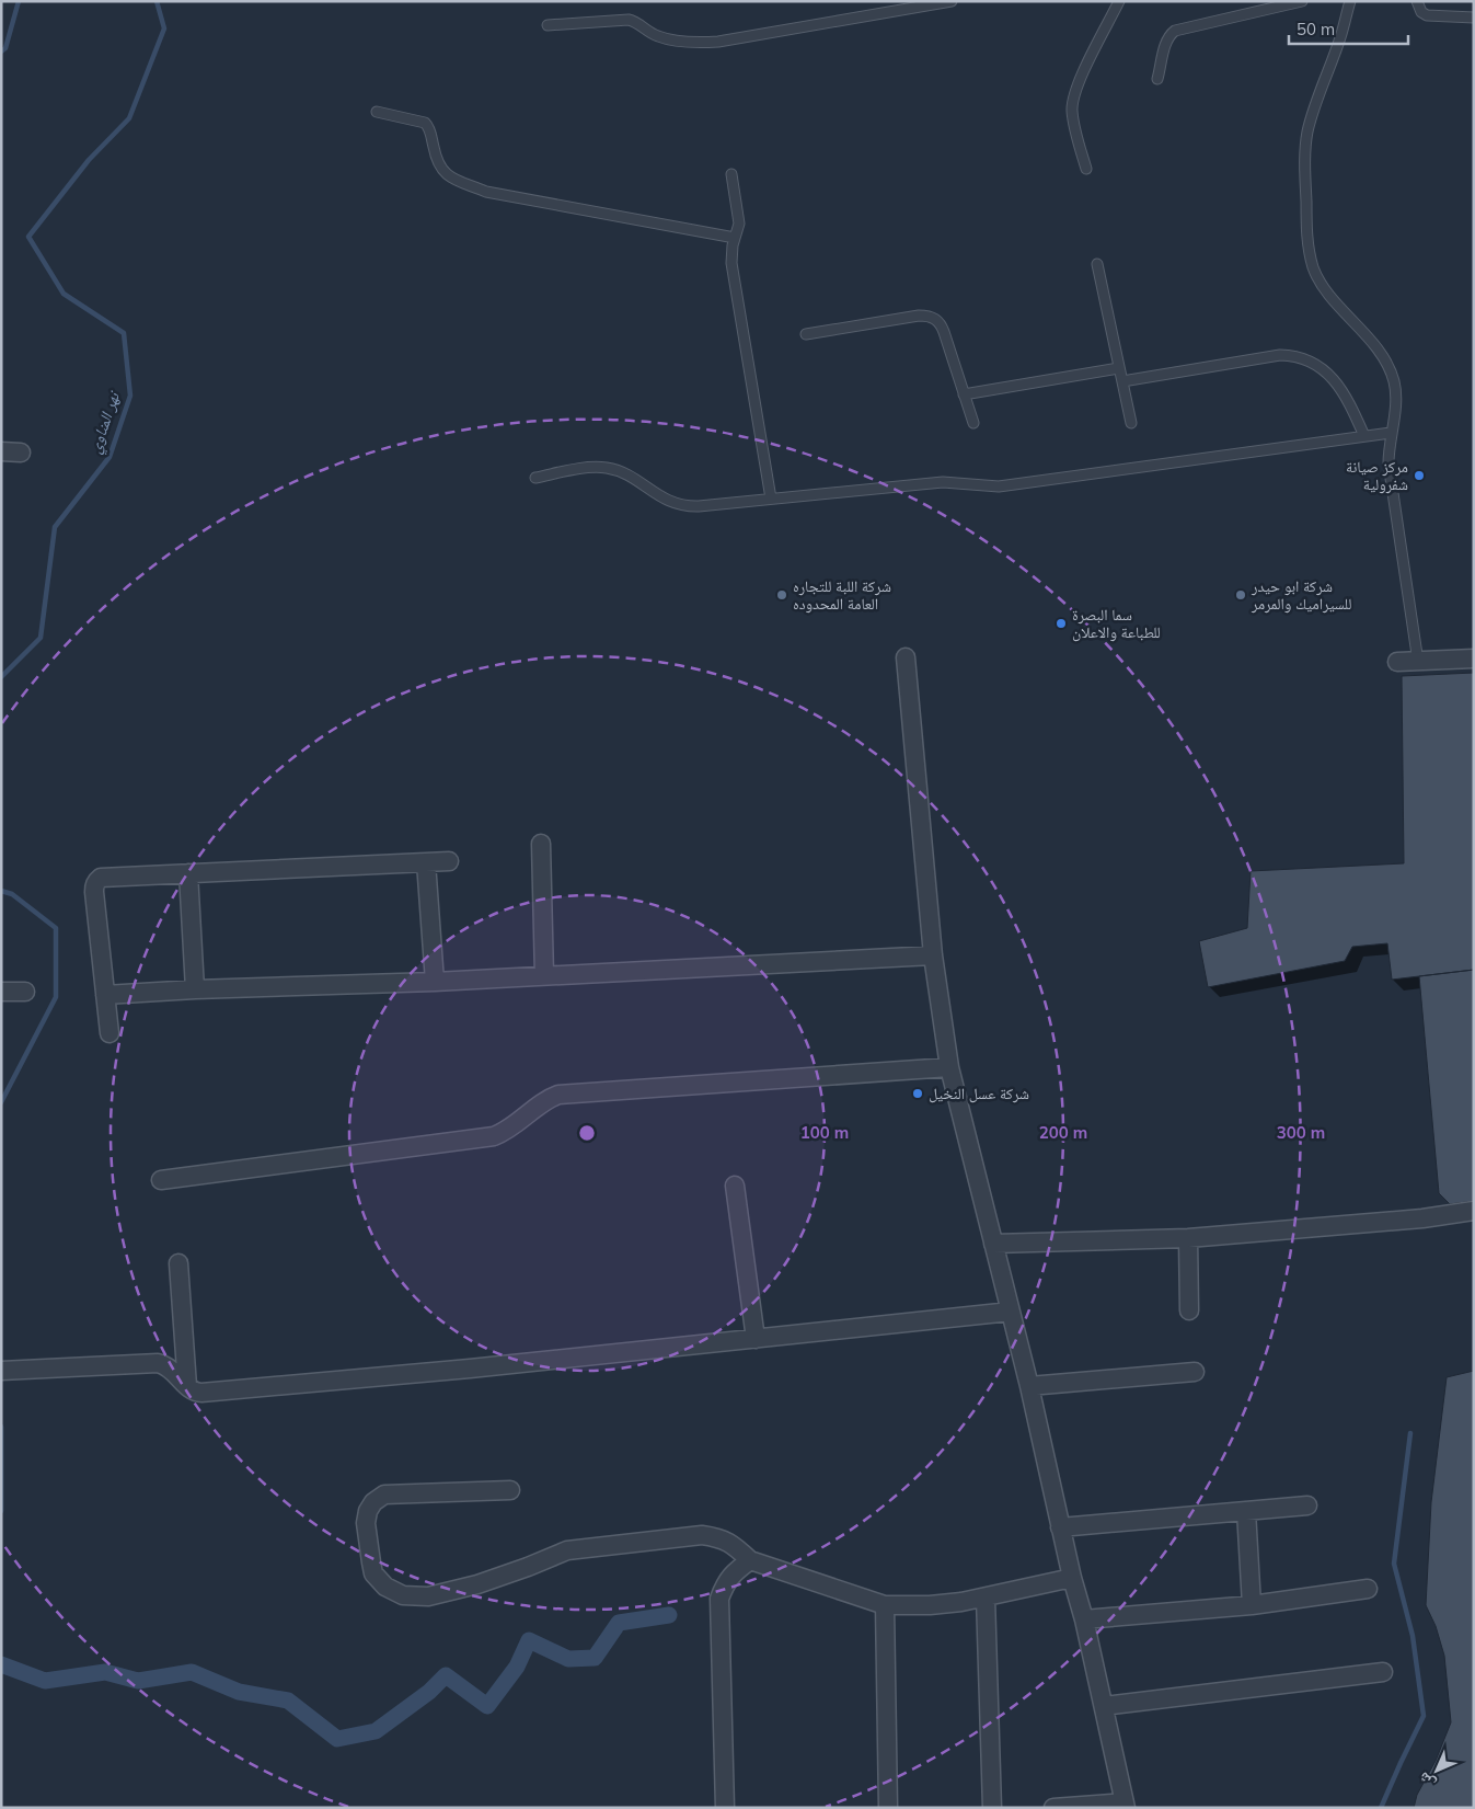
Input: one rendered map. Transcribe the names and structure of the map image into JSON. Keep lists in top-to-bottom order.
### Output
{
  "water": ["نهر المناوي"],
  "places": [
    "مركز صيانة شفرولية",
    "شركة اللبة للتجاره العامة المحدوده",
    "شركة ابو حيدر للسيراميك والمرمر",
    "سما البصرة للطباعة والاعلان",
    "شركة عسل النخيل"
  ],
  "scale_bar": "50 m",
  "north": "bottom left",
  "rings": ["100 m", "200 m", "300 m"]
}
